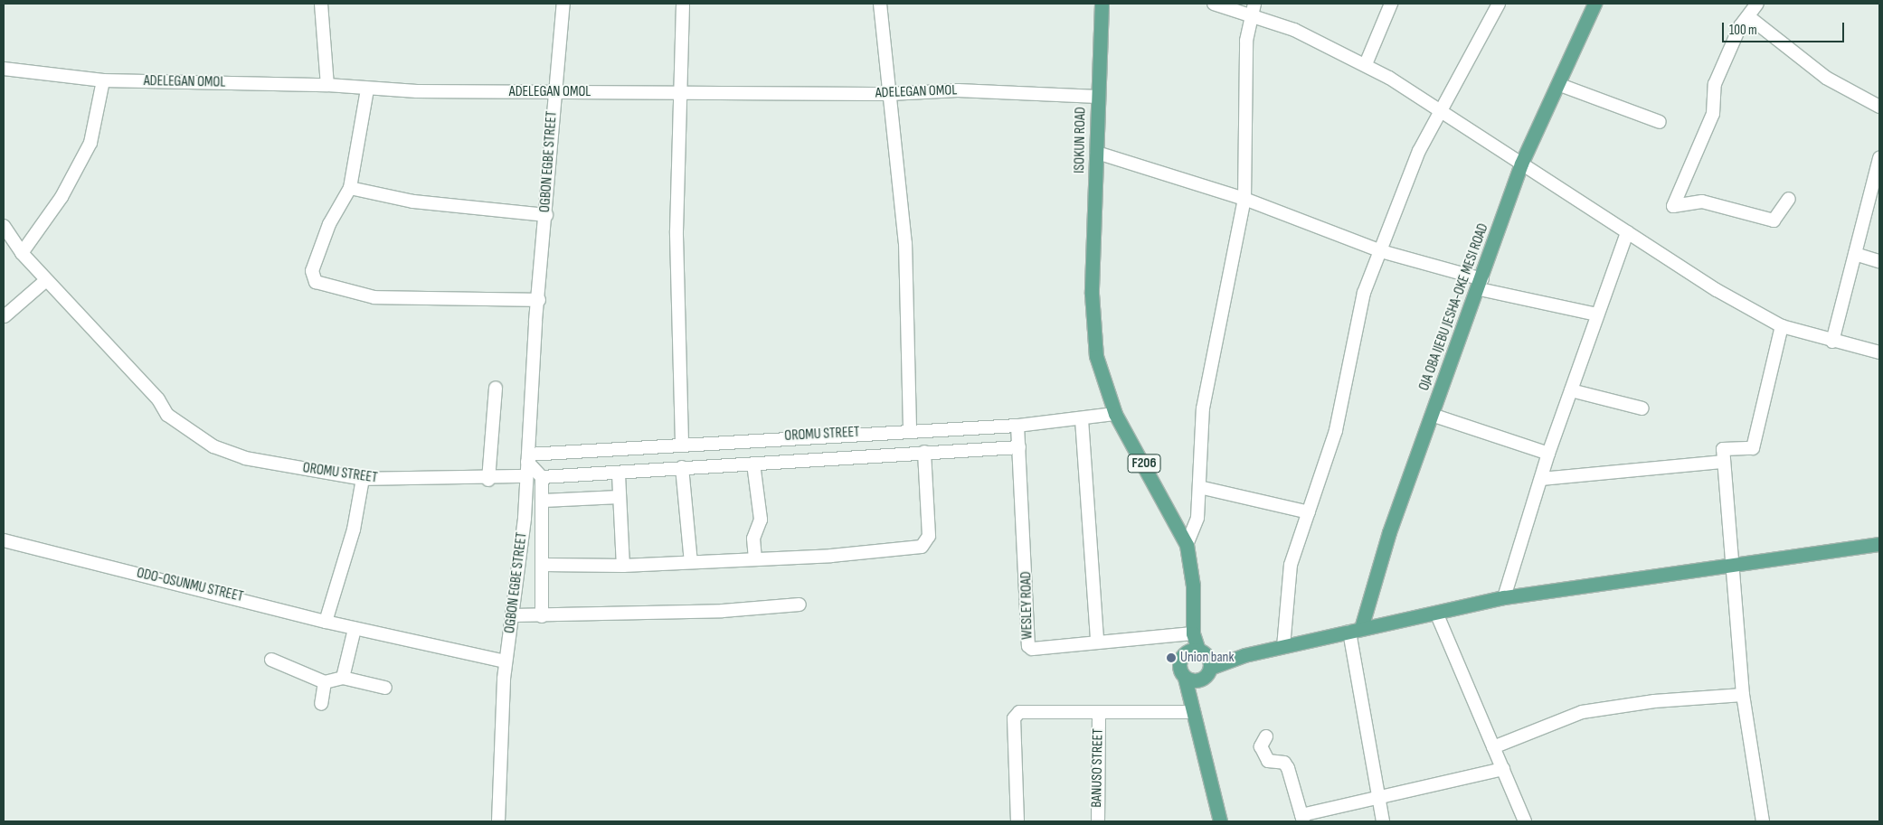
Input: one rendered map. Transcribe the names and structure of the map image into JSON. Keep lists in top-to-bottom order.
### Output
{
  "streets": {
    "main road": ["ISOKUN ROAD", "OJA OBA IJEBU JESHA-OKE MESI ROAD", "F206"],
    "street": [
      "ADELEGAN OMOL",
      "OGBON EGBE STREET",
      "OROMU STREET",
      "ODO-OSUNMU STREET",
      "WESLEY ROAD",
      "BANUSO STREET"
    ]
  },
  "crossings": [
    ["ADELEGAN OMOL", "ISOKUN ROAD"],
    ["ADELEGAN OMOL", "OGBON EGBE STREET"],
    ["ISOKUN ROAD", "OROMU STREET"],
    ["ISOKUN ROAD", "F206"],
    ["OGBON EGBE STREET", "OROMU STREET"],
    ["OGBON EGBE STREET", "ODO-OSUNMU STREET"],
    ["OROMU STREET", "F206"],
    ["OROMU STREET", "WESLEY ROAD"],
    ["F206", "WESLEY ROAD"]
  ],
  "places": ["Union bank"],
  "scale_bar": "100 m"
}
